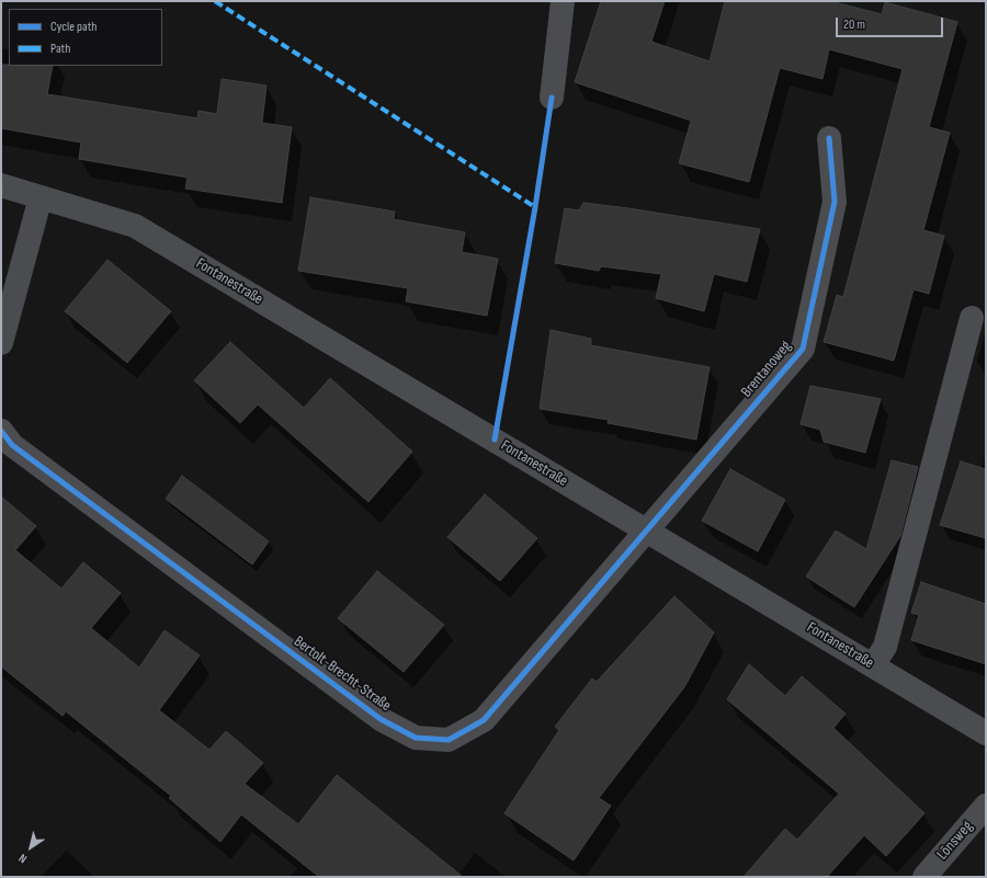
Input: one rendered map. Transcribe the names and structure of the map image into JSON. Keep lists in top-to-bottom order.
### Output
{
  "streets": {
    "street": [
      "Fontanestraße",
      "Brentanoweg",
      "Bertolt-Brecht-Straße",
      "Lönsweg"
    ]
  },
  "crossings": [
    ["Fontanestraße", "Brentanoweg"],
    ["Fontanestraße", "Bertolt-Brecht-Straße"],
    ["Brentanoweg", "Bertolt-Brecht-Straße"]
  ],
  "legend": ["Cycle path", "Path"],
  "scale_bar": "20 m",
  "north": "bottom left"
}
